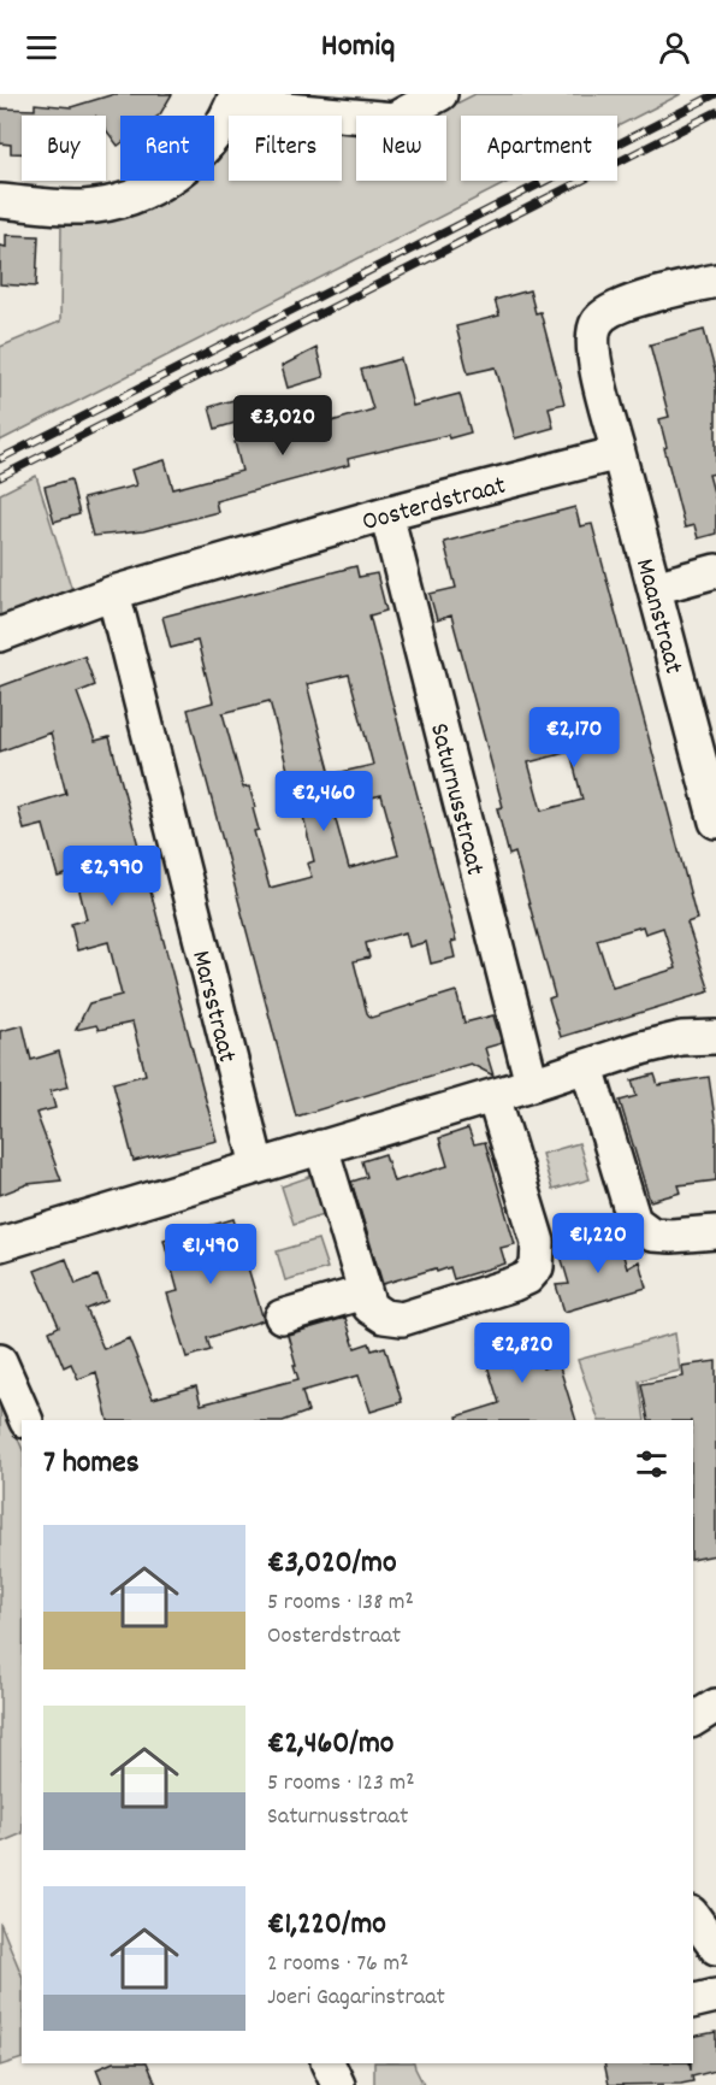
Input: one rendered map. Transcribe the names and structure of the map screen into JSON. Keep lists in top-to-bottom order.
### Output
{
  "streets": {
    "street": [
      "Oosterdstraat",
      "Maanstraat",
      "Saturnusstraat",
      "Marsstraat"
    ]
  },
  "crossings": [
    ["Oosterdstraat", "Maanstraat"],
    ["Oosterdstraat", "Saturnusstraat"],
    ["Oosterdstraat", "Marsstraat"]
  ],
  "page": {
    "header": "Homiq",
    "chip": [
      "Buy",
      "Rent",
      "Filters",
      "New",
      "Apartment"
    ],
    "price": [
      "€3,020",
      "€2,170",
      "€2,460",
      "€2,990",
      "€1,220",
      "€1,490",
      "€2,820"
    ],
    "heading": "7 homes",
    "list": [
      {
        "name": "€3,020/mo",
        "note": "5 rooms · 138 m² · Oosterdstraat"
      },
      {
        "name": "€2,460/mo",
        "note": "5 rooms · 123 m² · Saturnusstraat"
      },
      {
        "name": "€1,220/mo",
        "note": "2 rooms · 76 m² · Joeri Gagarinstraat"
      }
    ]
  }
}
